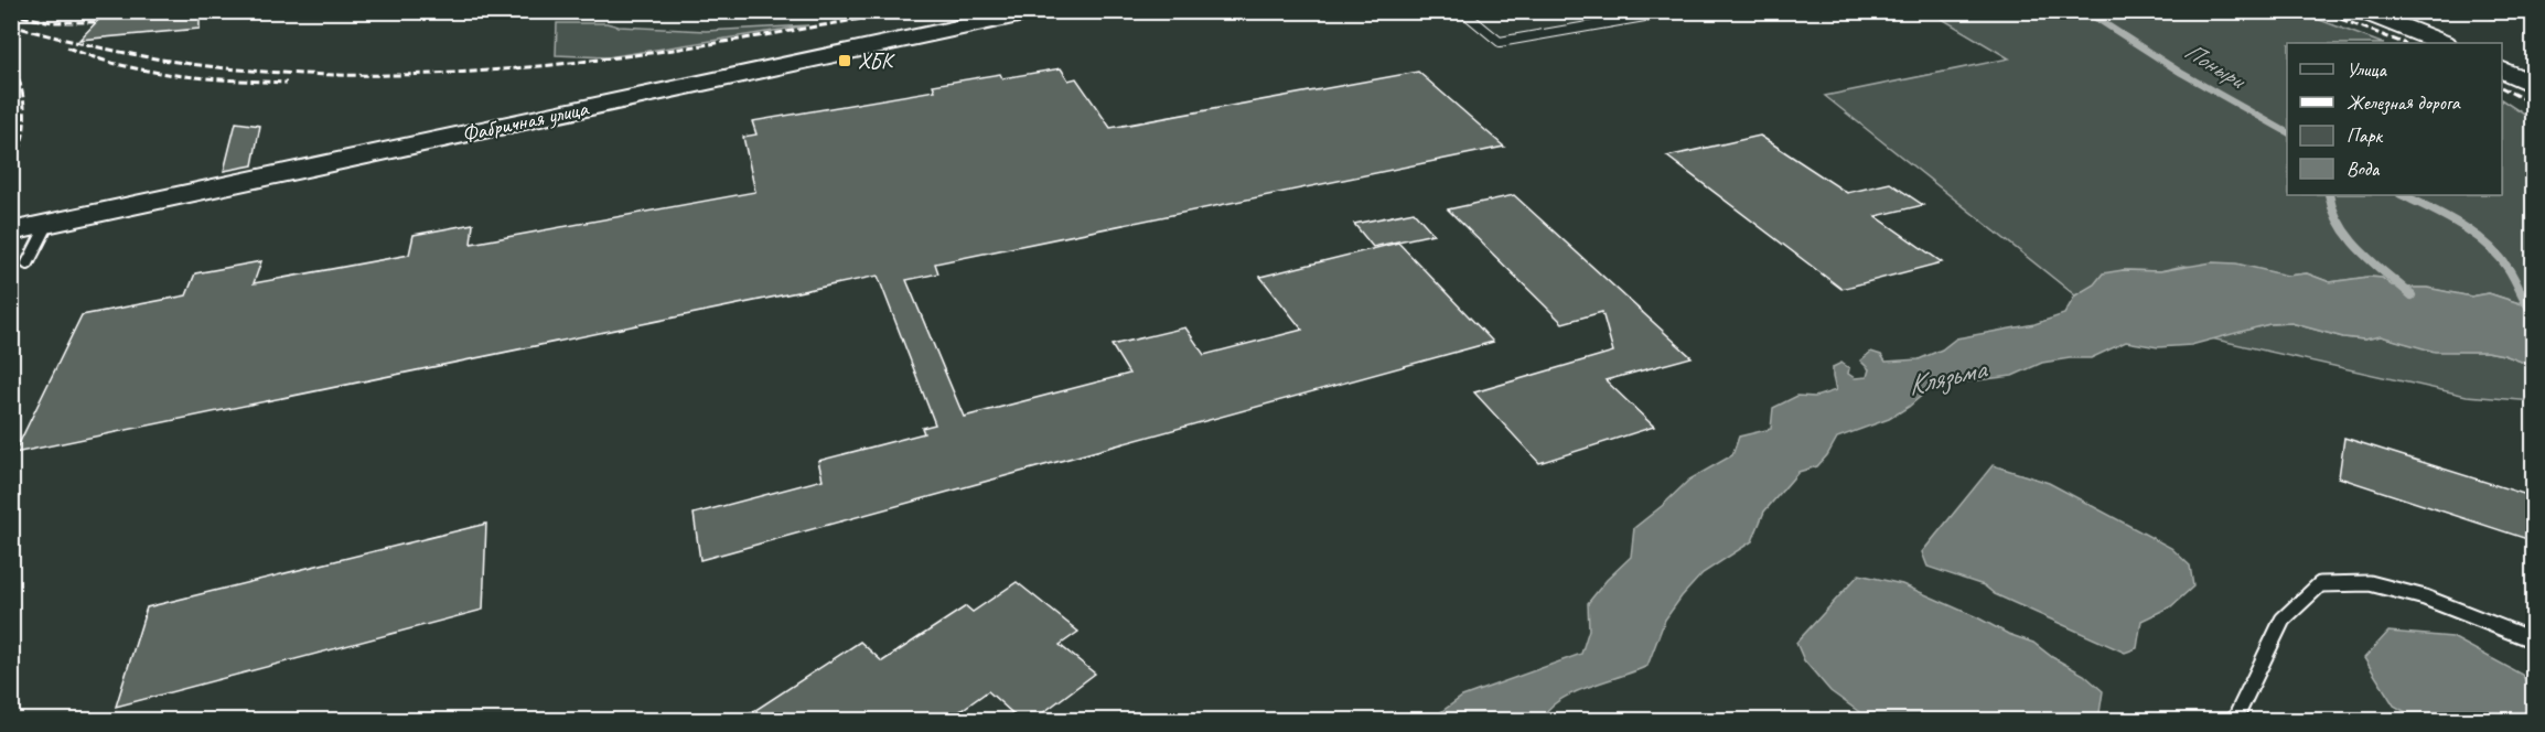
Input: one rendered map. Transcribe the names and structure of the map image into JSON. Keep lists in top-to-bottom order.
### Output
{
  "streets": {
    "street": ["Фабричная улица"]
  },
  "water": ["Поныри", "Клязьма"],
  "places": {
    "transit": ["ХБК"]
  },
  "legend": [
    "Улица",
    "Железная дорога",
    "Парк",
    "Вода"
  ]
}
